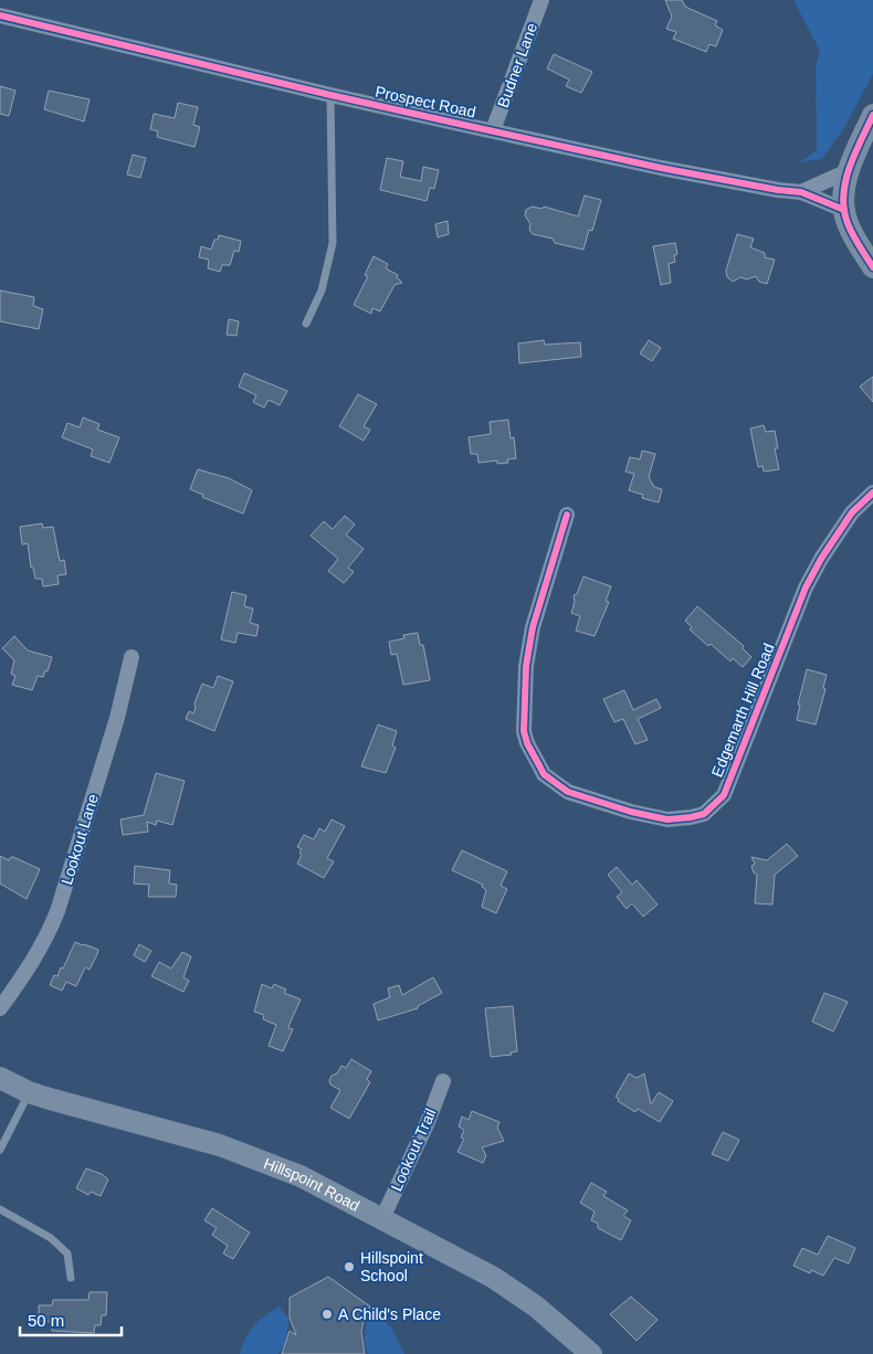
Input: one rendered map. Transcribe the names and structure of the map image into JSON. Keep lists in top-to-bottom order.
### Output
{
  "streets": {
    "street": [
      "Budner Lane",
      "Prospect Road",
      "Edgemarth Hill Road",
      "Lookout Lane",
      "Lookout Trail",
      "Hillspoint Road"
    ]
  },
  "crossings": [
    ["Budner Lane", "Prospect Road"],
    ["Lookout Trail", "Hillspoint Road"]
  ],
  "places": ["Hillspoint School", "A Child's Place"],
  "scale_bar": "50 m"
}
